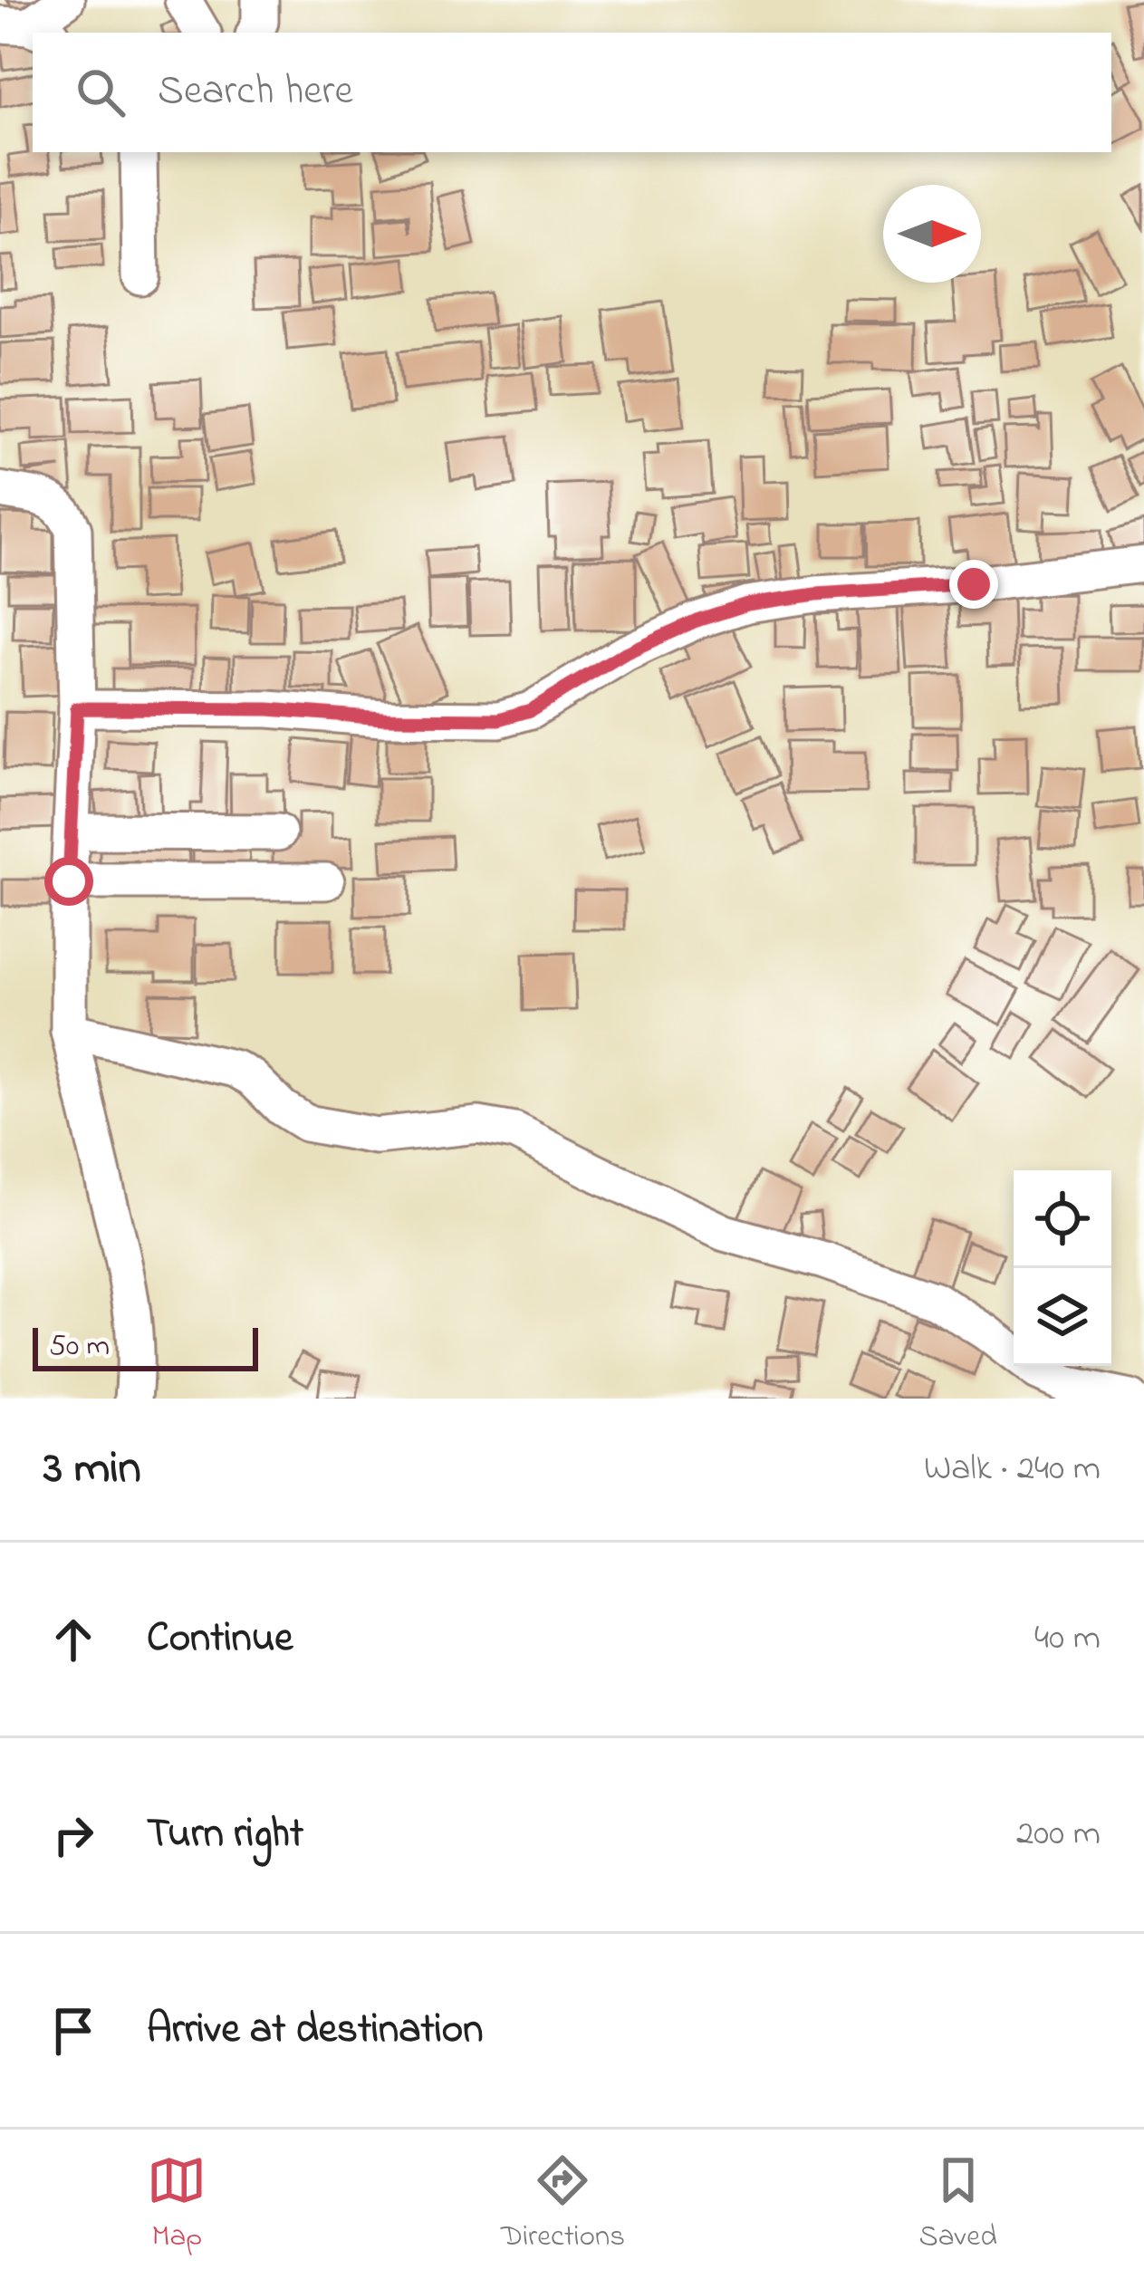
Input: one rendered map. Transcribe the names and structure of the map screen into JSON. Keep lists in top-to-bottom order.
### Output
{
  "scale_bar": "50 m",
  "north": "right",
  "page": {
    "search": "Search here",
    "scale": "50 m",
    "heading": ["3 min", "Walk · 240 m"],
    "list": [
      ["Continue", "40 m"],
      ["Turn right", "200 m"],
      "Arrive at destination"
    ],
    "nav": ["Map", "Directions", "Saved"]
  }
}
